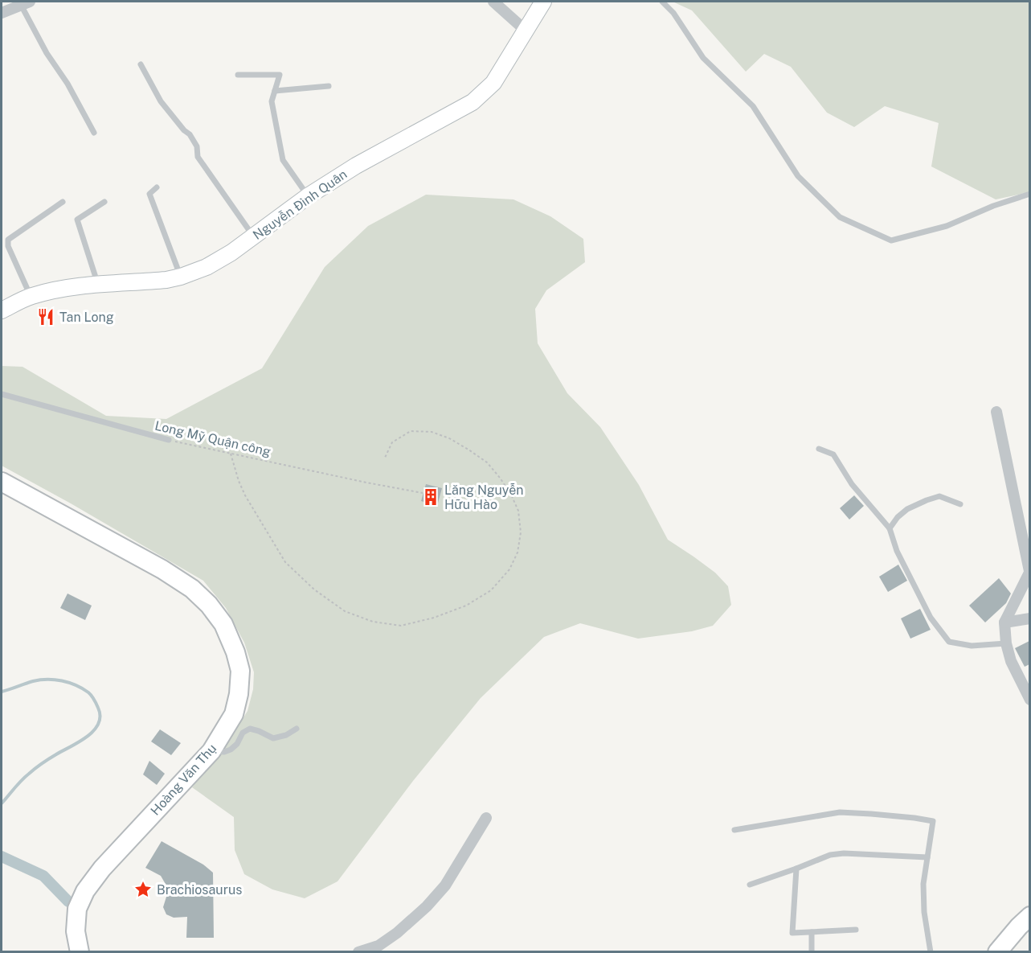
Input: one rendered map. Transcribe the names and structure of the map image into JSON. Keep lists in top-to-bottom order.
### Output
{
  "streets": {
    "main road": ["Hoàng Văn Thụ"],
    "street": ["Nguyễn Đình Quân"],
    "lane": ["Long Mỹ Quận công"]
  },
  "places": {
    "restaurant": ["Tan Long"],
    "building": ["Lăng Nguyễn Hữu Hào"],
    "place": ["Brachiosaurus"]
  }
}
